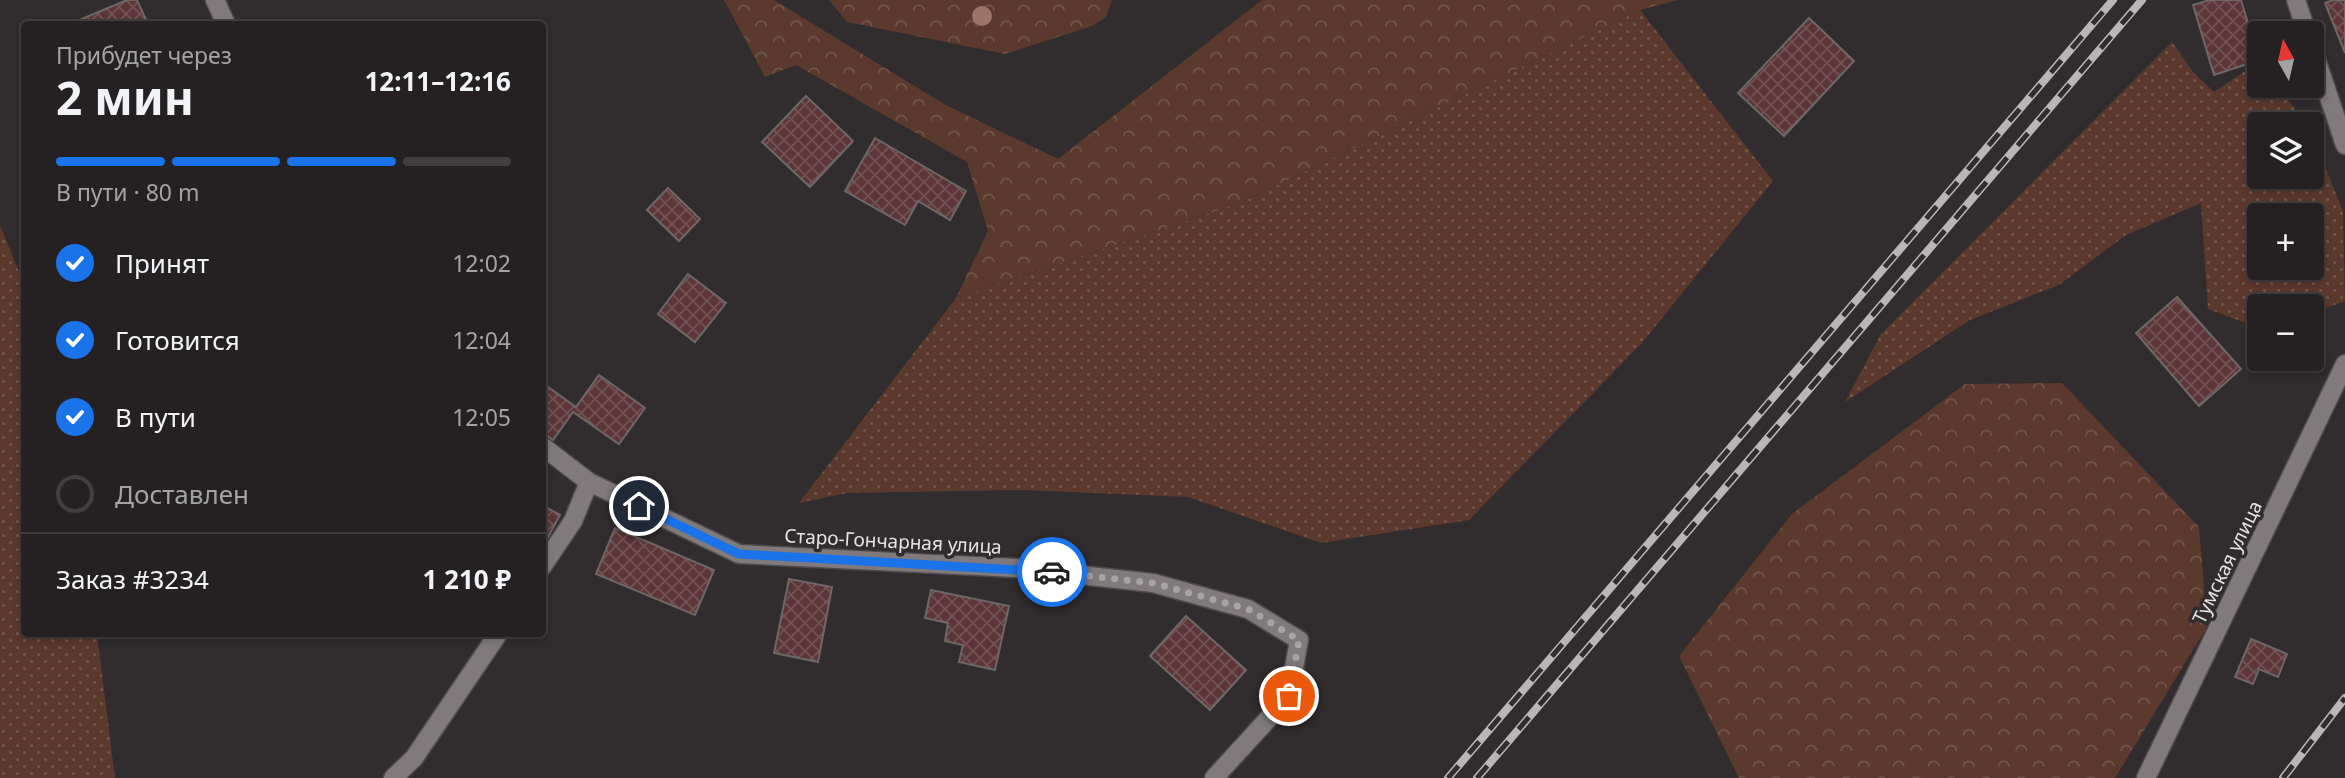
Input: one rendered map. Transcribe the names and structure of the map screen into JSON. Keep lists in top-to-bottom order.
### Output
{
  "streets": {
    "street": ["Старо-Гончарная улица", "Тумская улица"]
  },
  "north": "top",
  "page": {
    "map_buttons": ["+", "−"],
    "heading": ["2 мин", "Прибудет через", "12:11–12:16"],
    "panel": ["Заказ #3234", "1 210 ₽"],
    "bar": "В пути · 80 m",
    "list": [
      ["Принят", "12:02"],
      ["Готовится", "12:04"],
      ["В пути", "12:05"],
      "Доставлен"
    ]
  }
}
